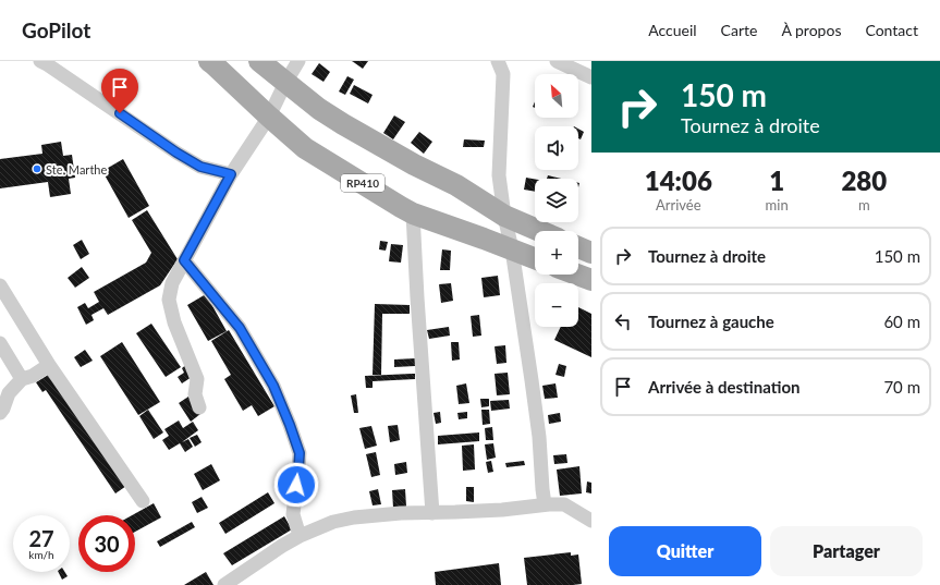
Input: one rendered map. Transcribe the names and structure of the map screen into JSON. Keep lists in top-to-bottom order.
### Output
{
  "streets": {
    "main road": ["RP410"]
  },
  "places": ["Ste. Marthe"],
  "north": "top left",
  "page": {
    "header": "GoPilot",
    "nav": [
      "Accueil",
      "Carte",
      "À propos",
      "Contact"
    ],
    "turn": ["150 m", "Tournez à droite"],
    "map_buttons": ["+", "−"],
    "eta": [
      "14:06",
      "Arrivée",
      "1",
      "min",
      "280",
      "m"
    ],
    "list": [
      {
        "name": "Tournez à droite",
        "value": "150 m"
      },
      {
        "name": "Tournez à gauche",
        "value": "60 m"
      },
      {
        "name": "Arrivée à destination",
        "value": "70 m"
      }
    ],
    "speed": "27 km/h",
    "limit": "30",
    "buttons": ["Quitter", "Partager"]
  }
}
